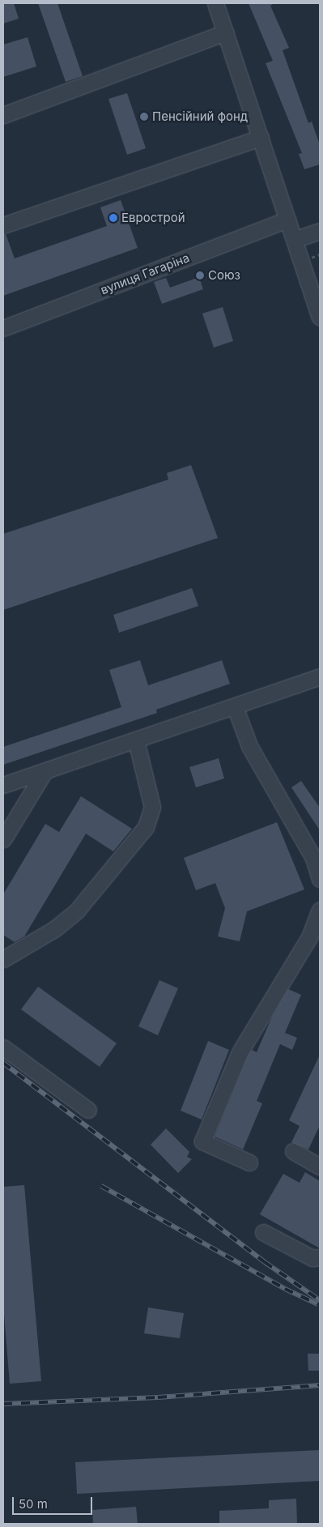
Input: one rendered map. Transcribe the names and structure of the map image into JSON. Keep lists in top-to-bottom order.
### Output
{
  "streets": {
    "street": ["вулиця Гагаріна"]
  },
  "places": ["Пенсійний фонд", "Еврострой", "Союз"],
  "scale_bar": "50 m"
}
